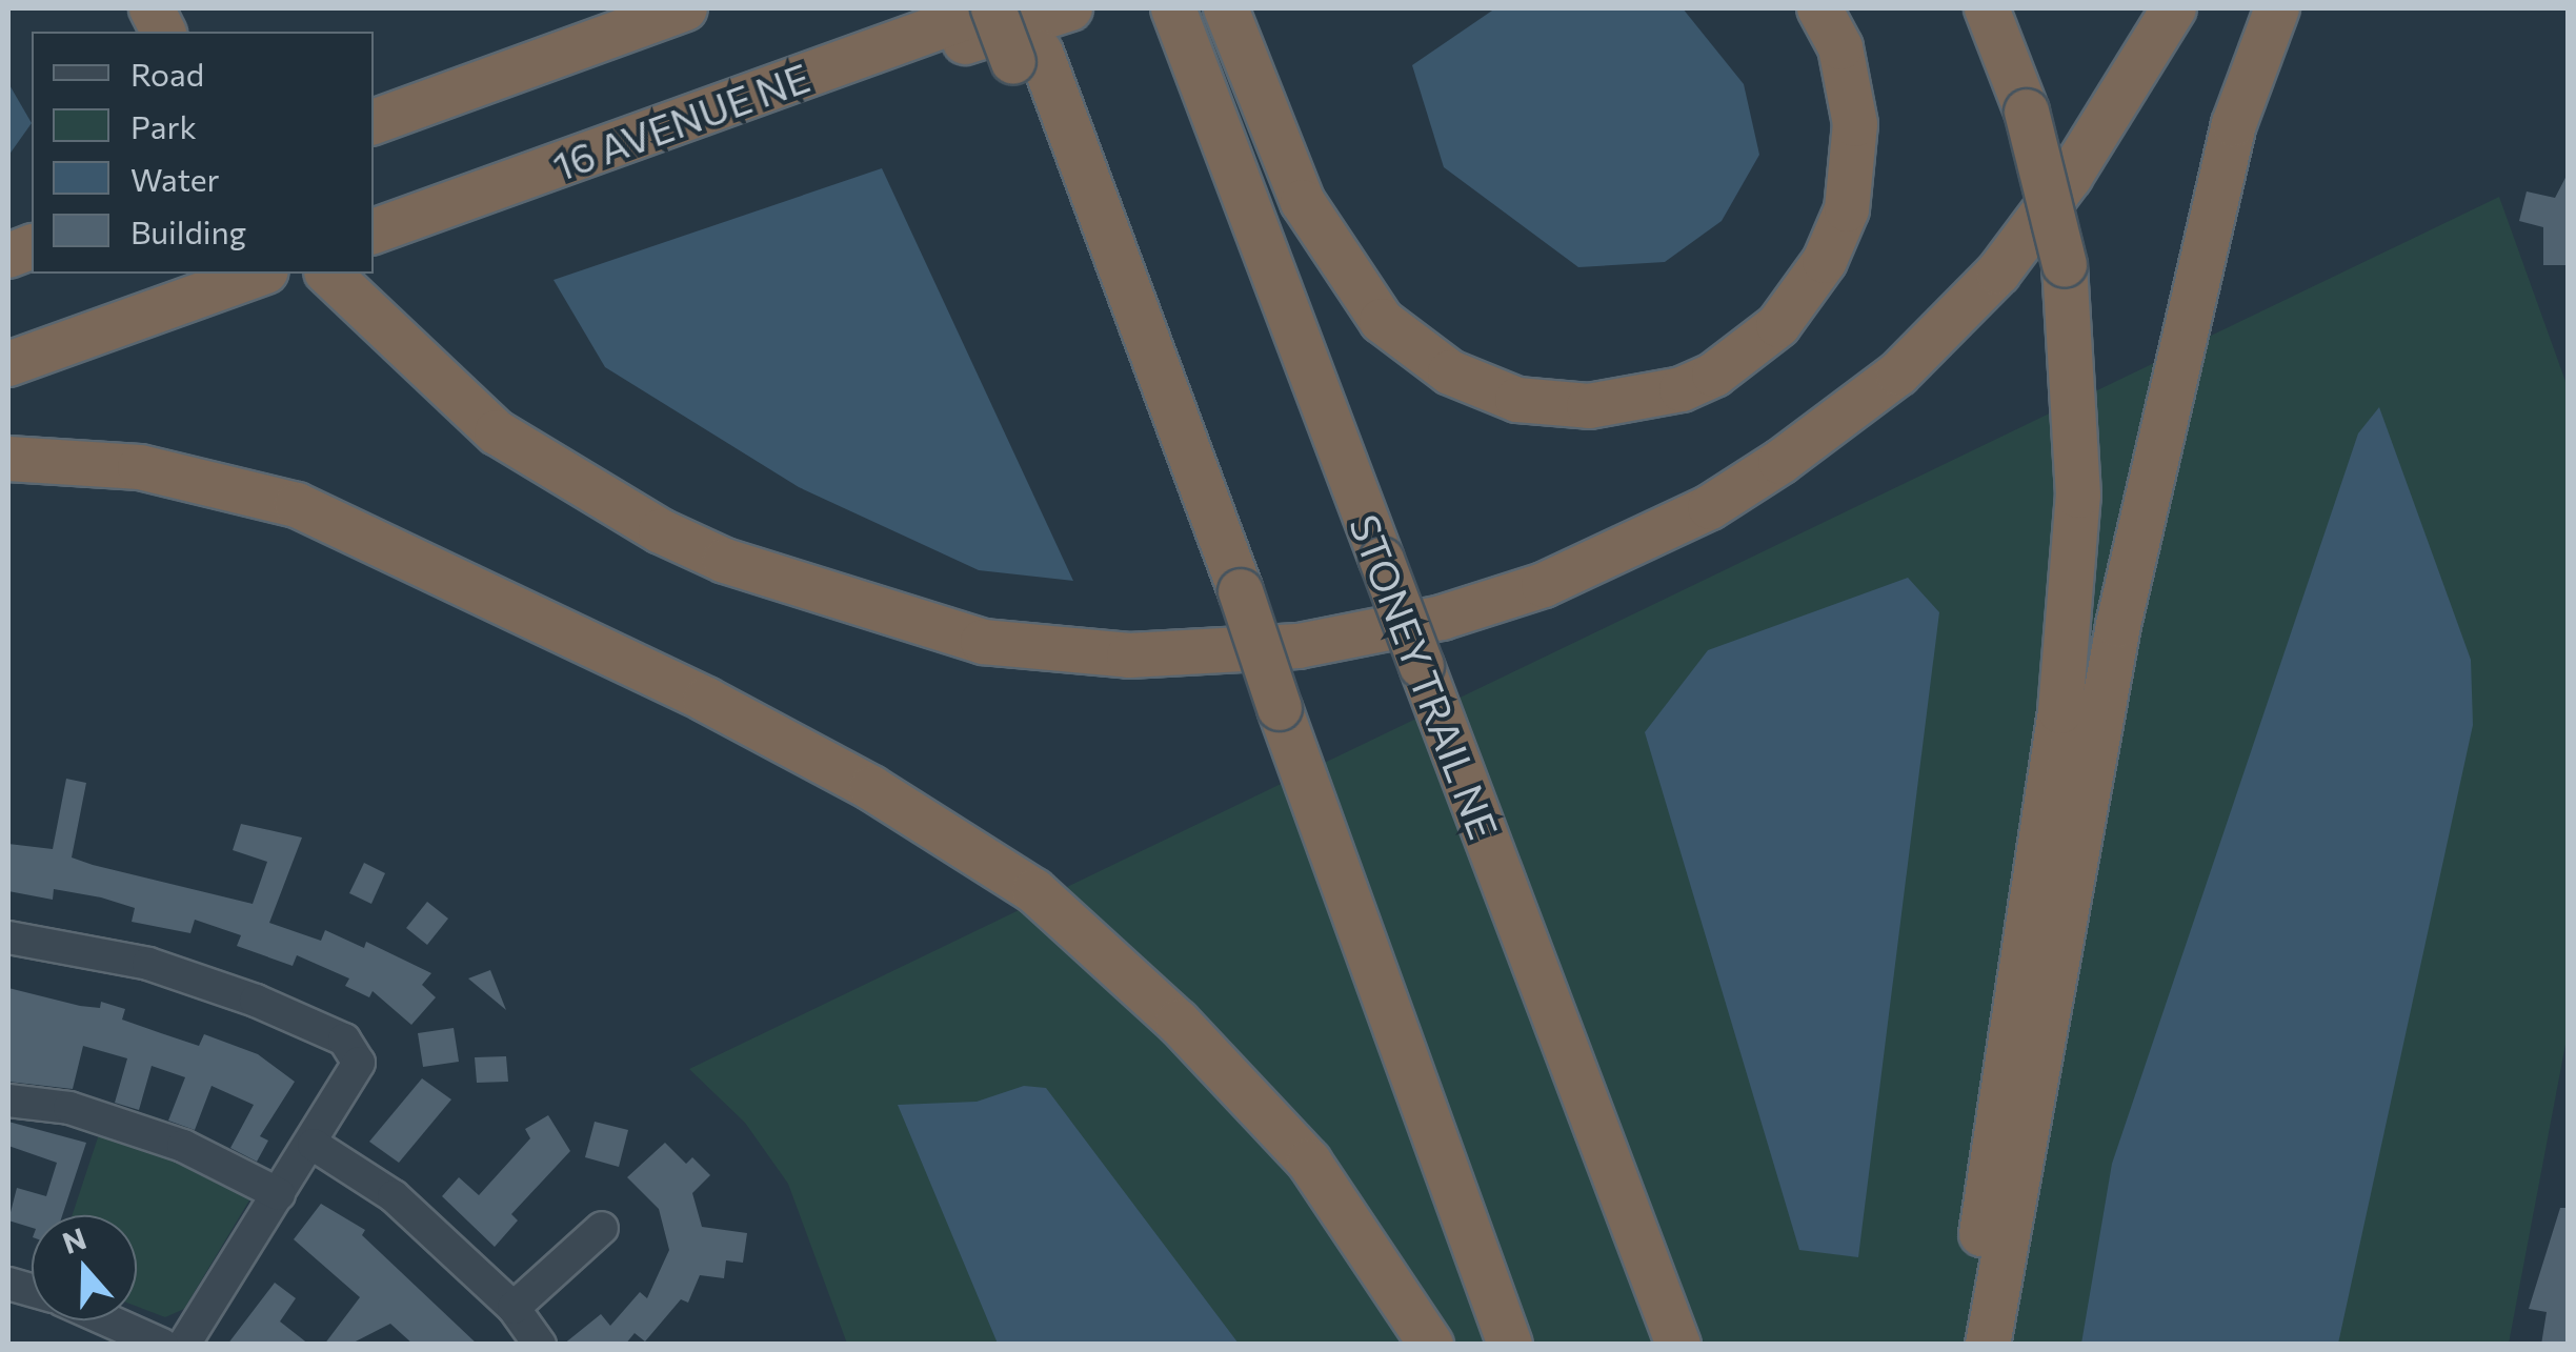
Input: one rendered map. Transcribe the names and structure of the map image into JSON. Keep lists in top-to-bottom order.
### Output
{
  "streets": {
    "highway": ["16 AVENUE NE", "STONEY TRAIL NE"]
  },
  "legend": [
    "Road",
    "Park",
    "Water",
    "Building"
  ],
  "north": "top"
}
